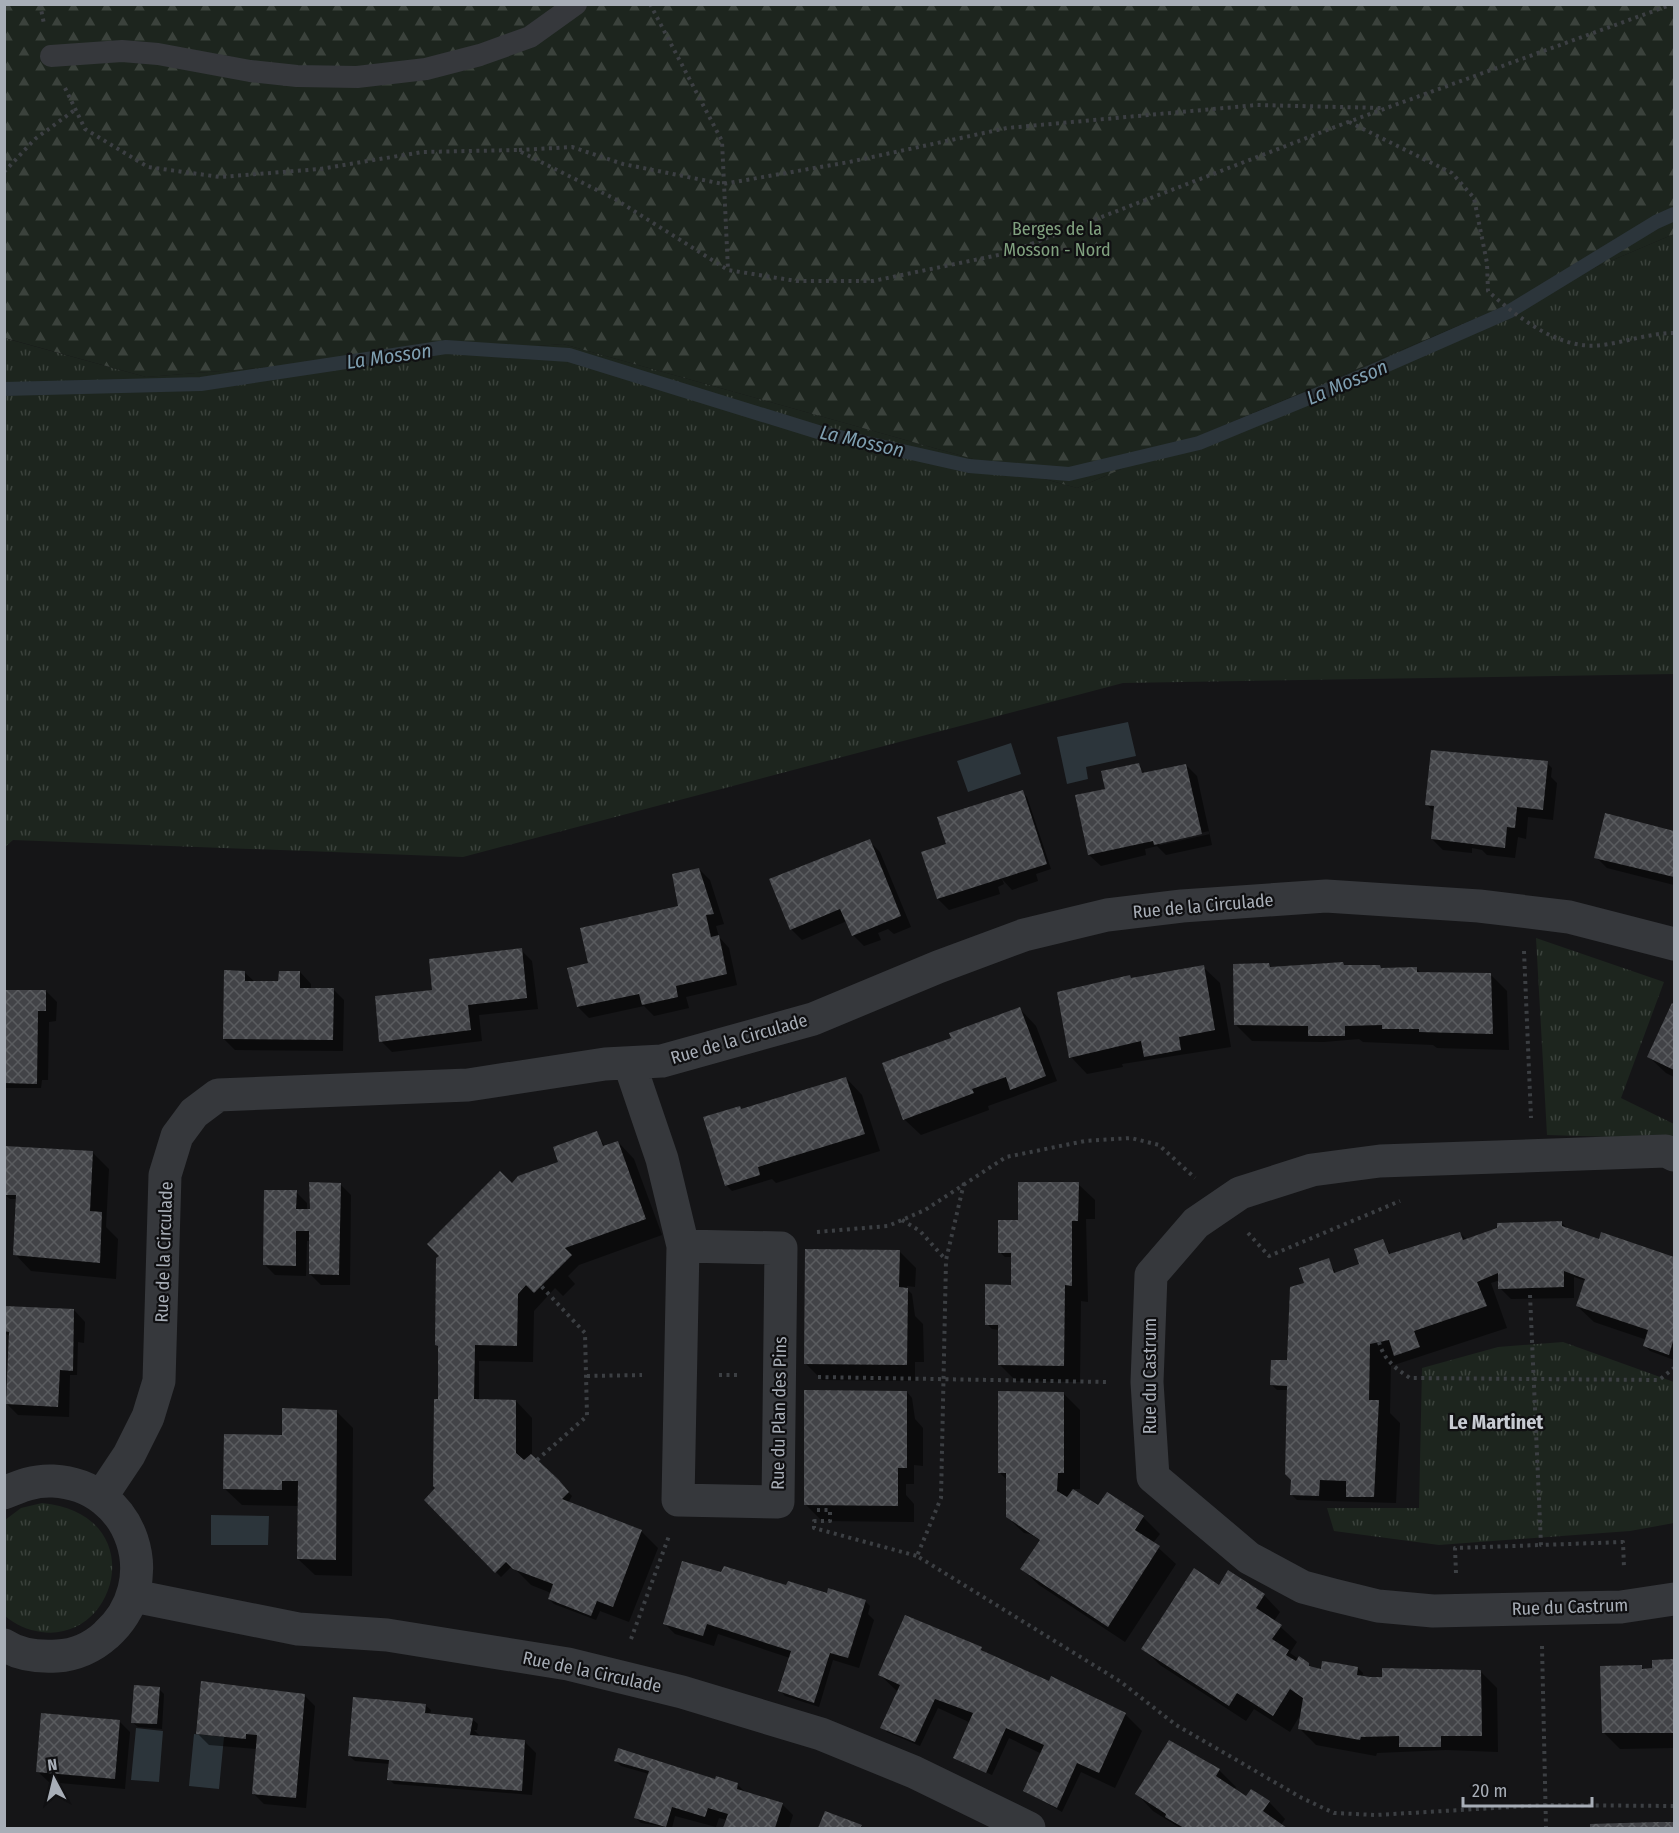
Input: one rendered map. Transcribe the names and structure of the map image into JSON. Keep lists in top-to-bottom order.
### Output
{
  "streets": {
    "street": ["Rue de la Circulade", "Rue du Castrum", "Rue du Plan des Pins"]
  },
  "districts": ["Le Martinet"],
  "water": ["La Mosson"],
  "parks": ["Berges de la Mosson - Nord"],
  "scale_bar": "20 m",
  "north": "top"
}
